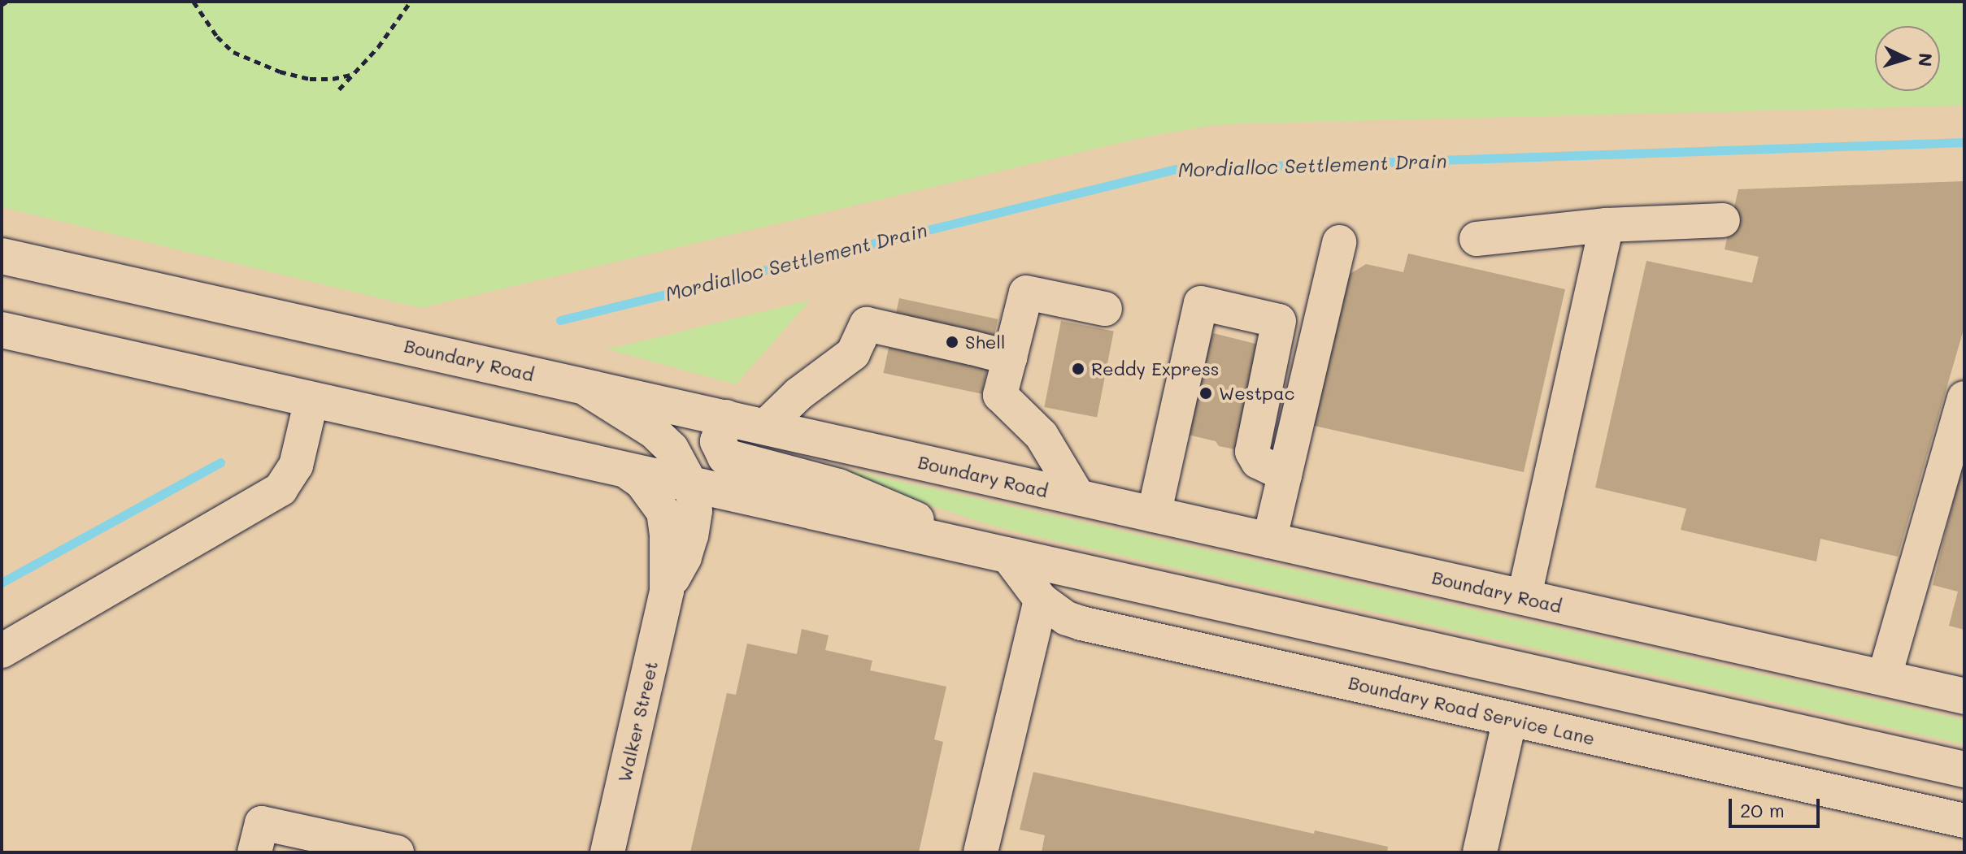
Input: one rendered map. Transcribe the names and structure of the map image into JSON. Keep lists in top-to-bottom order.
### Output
{
  "streets": {
    "main road": ["Boundary Road"],
    "street": ["Boundary Road Service Lane", "Walker Street"]
  },
  "crossings": [
    ["Boundary Road", "Walker Street"]
  ],
  "water": ["Mordialloc Settlement Drain"],
  "places": ["Shell", "Reddy Express", "Westpac"],
  "scale_bar": "20 m",
  "north": "right"
}
